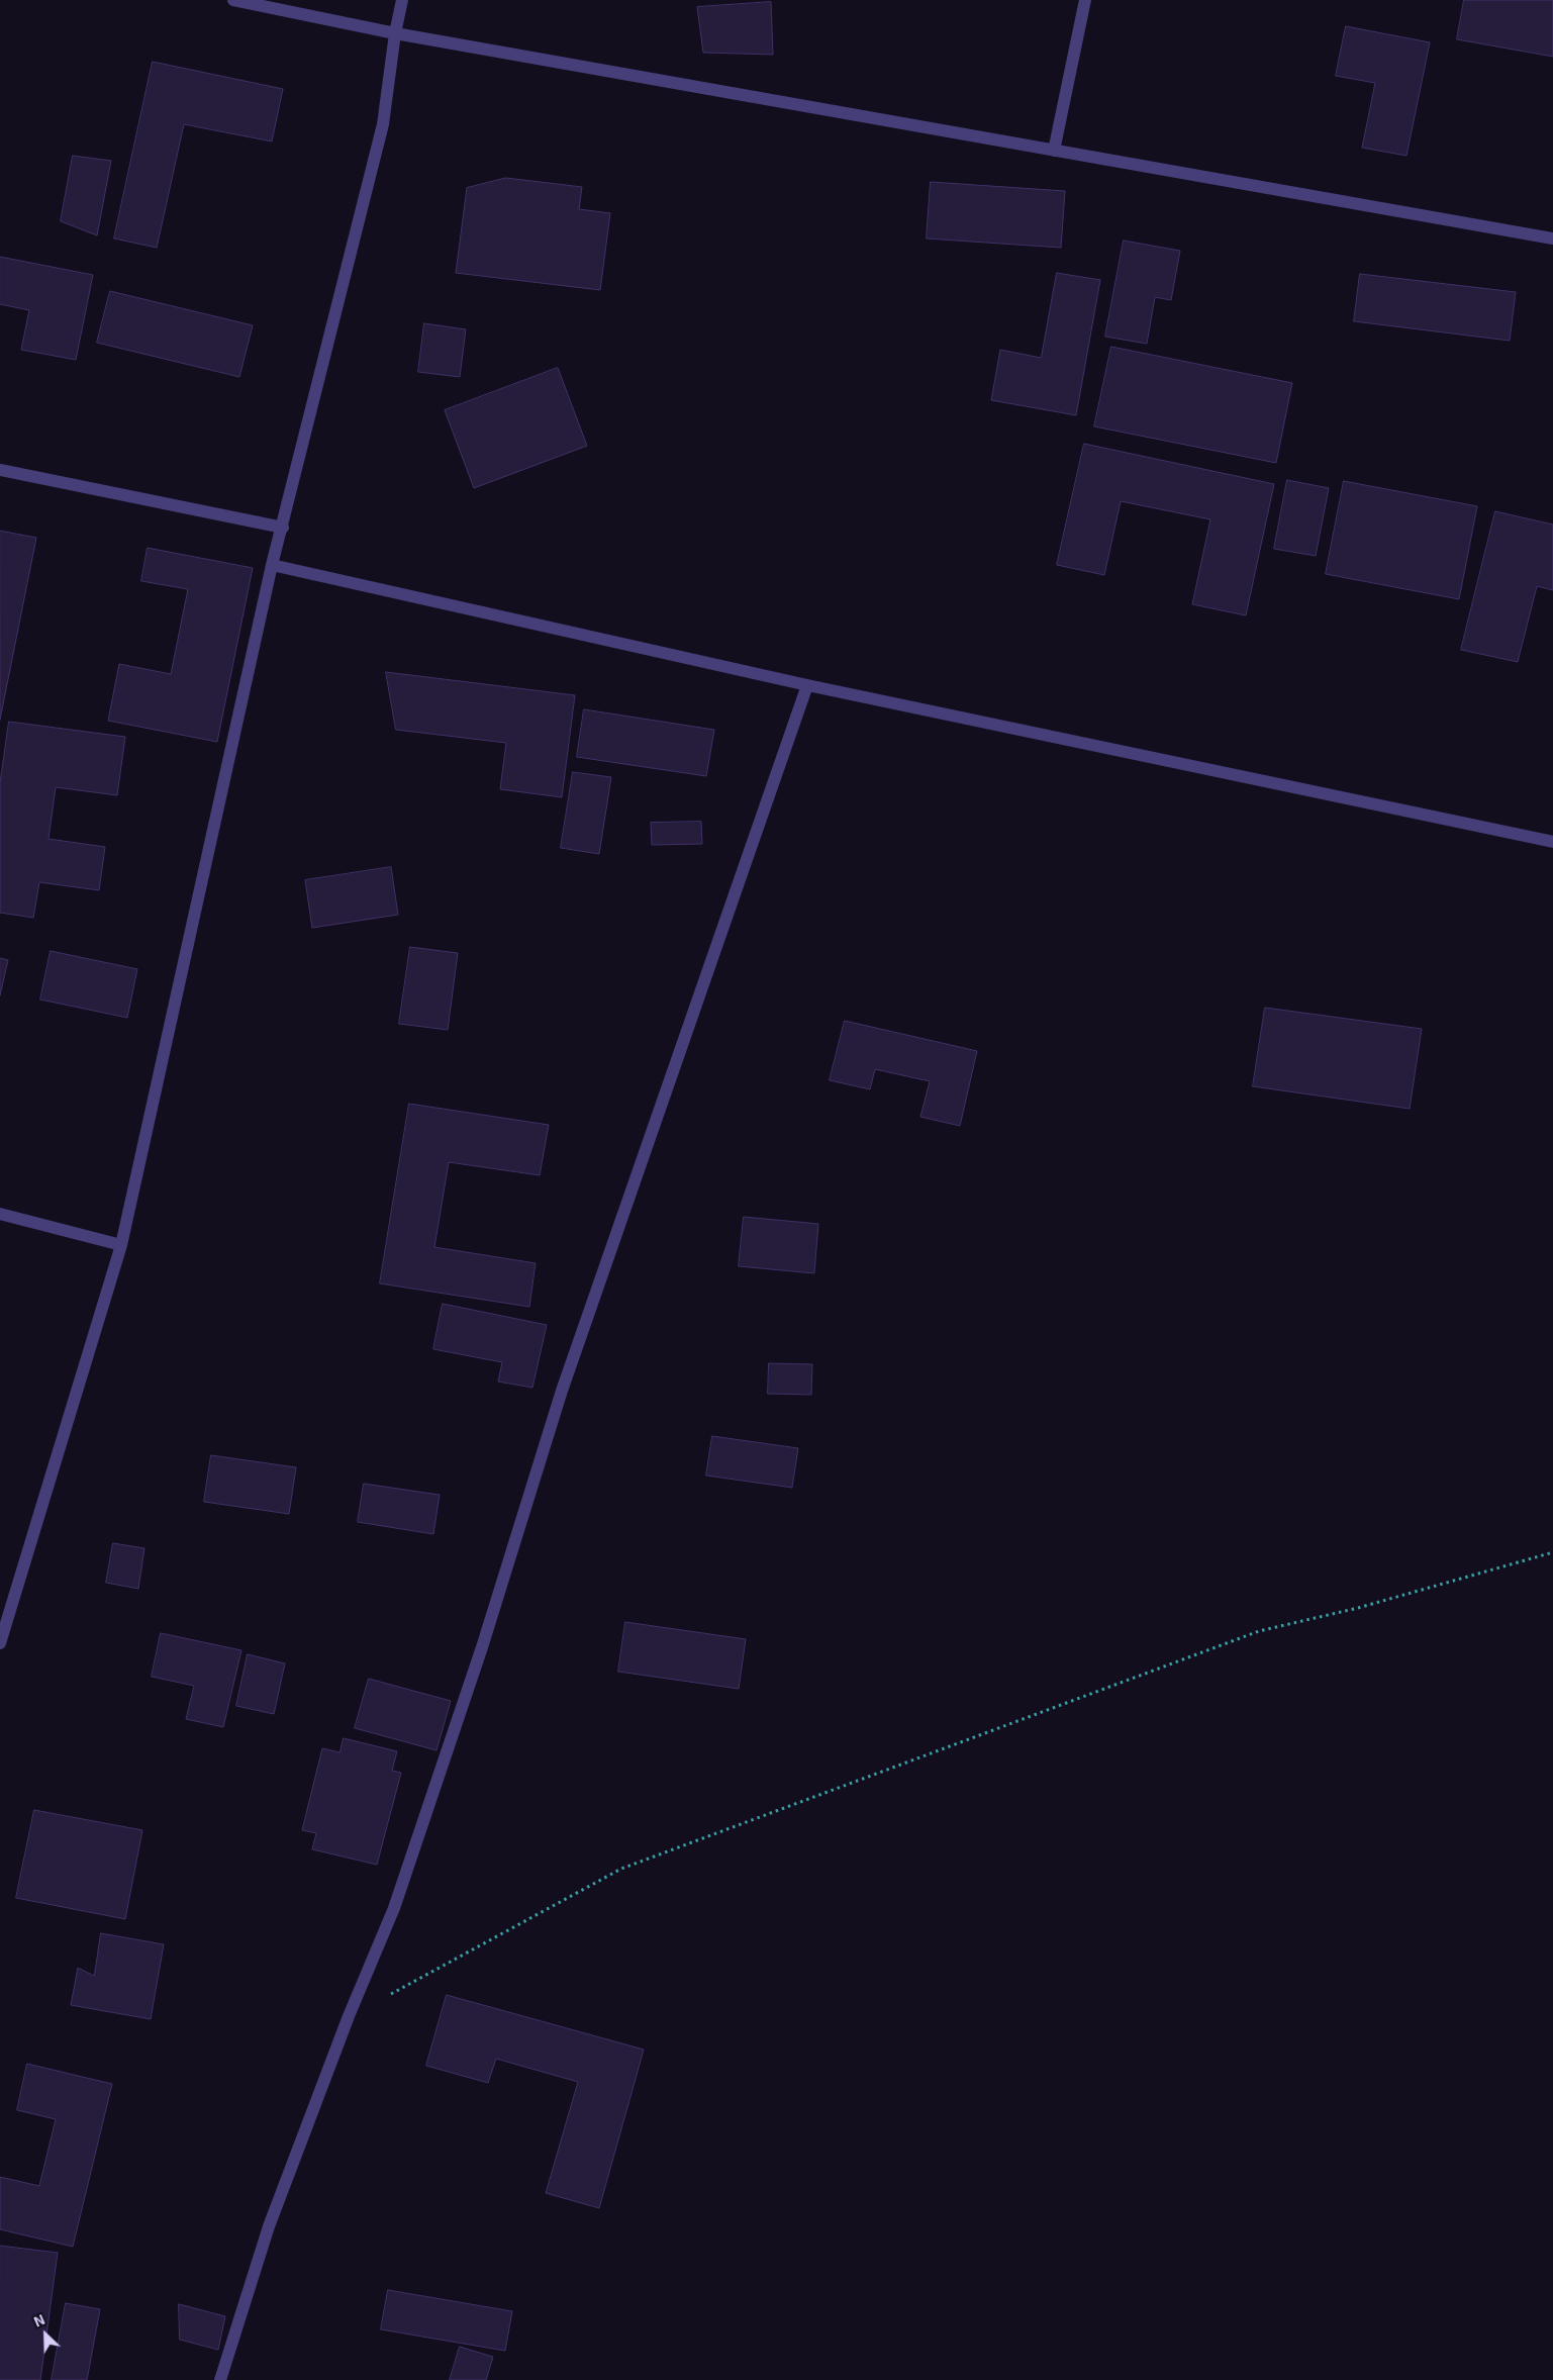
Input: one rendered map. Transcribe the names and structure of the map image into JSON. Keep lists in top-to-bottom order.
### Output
{
  "north": "top left"
}
